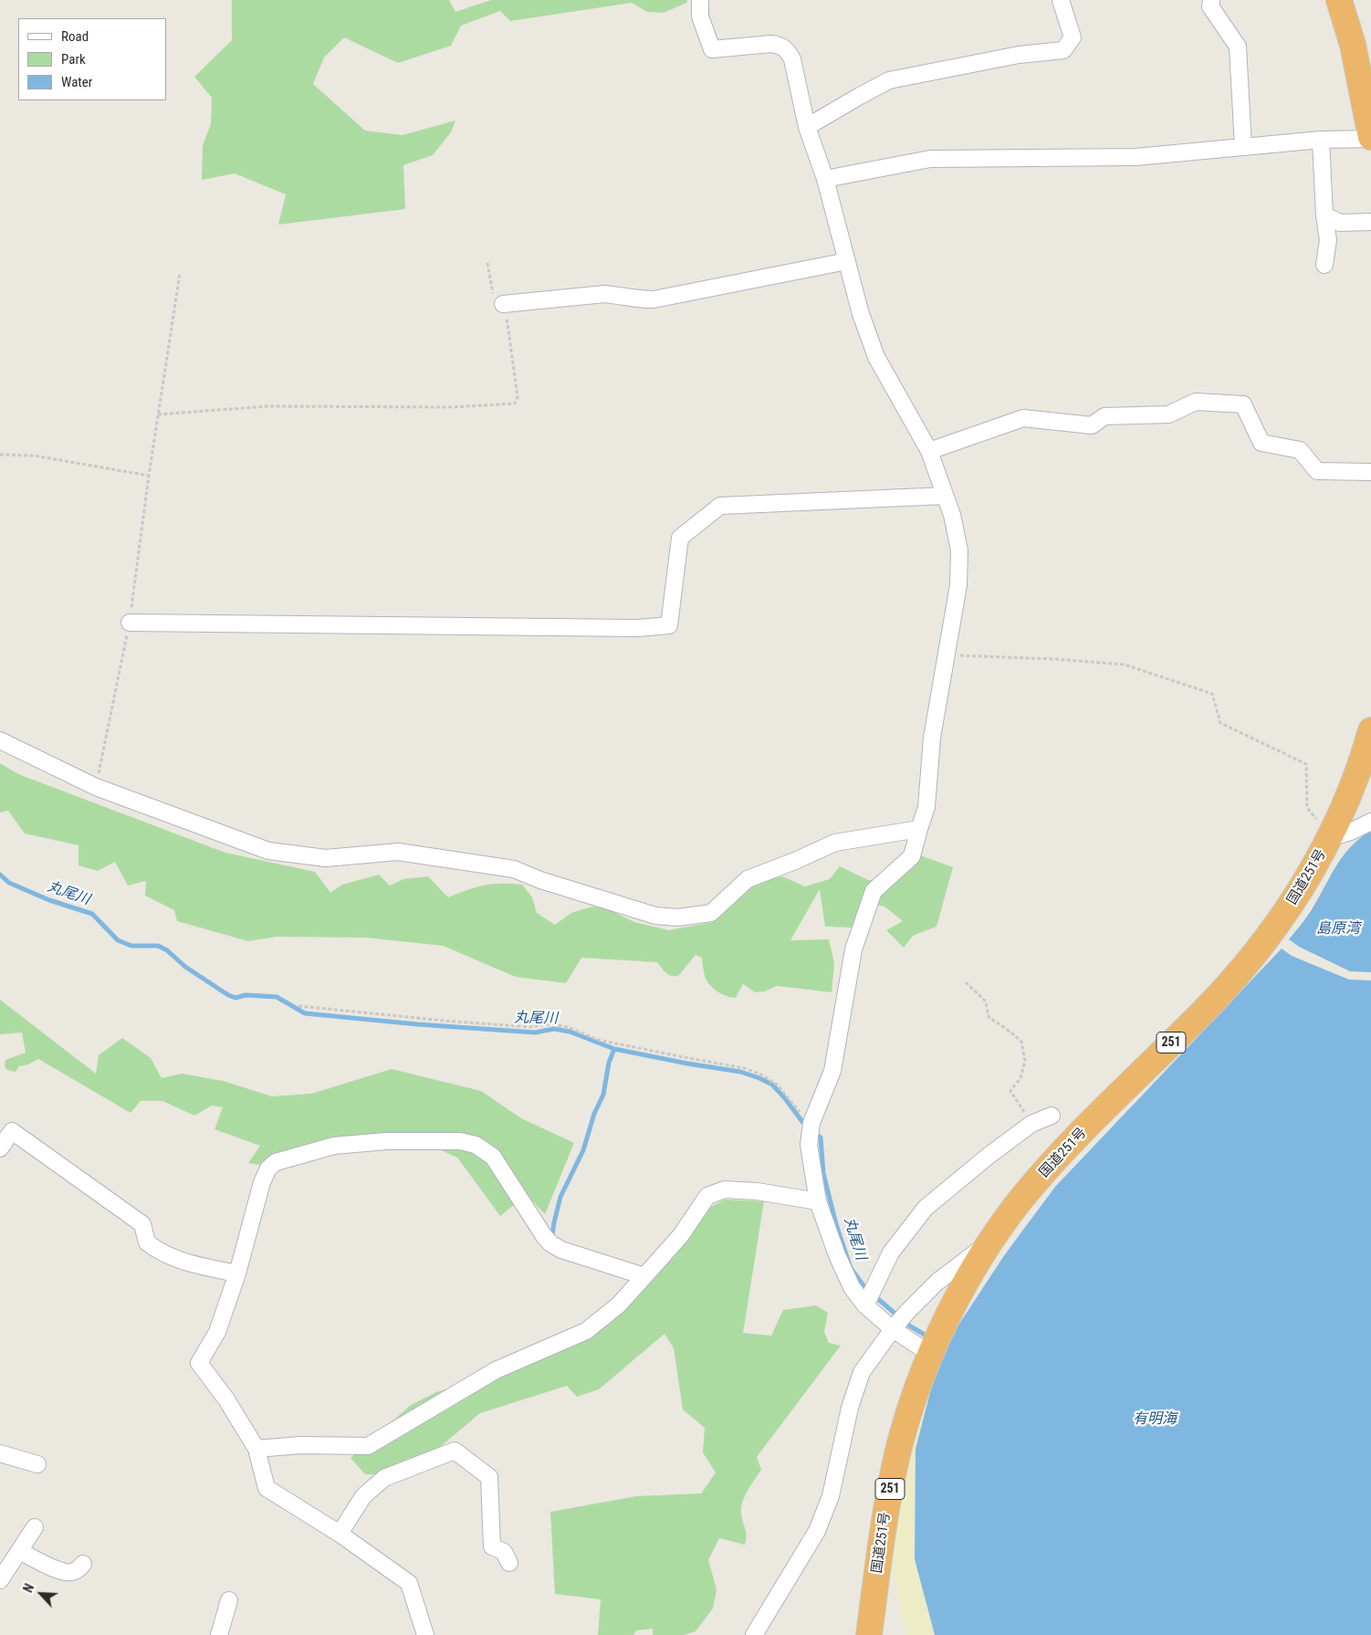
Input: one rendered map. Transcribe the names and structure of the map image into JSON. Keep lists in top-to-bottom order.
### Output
{
  "streets": {
    "highway": ["国道251号", "251"]
  },
  "water": ["丸尾川", "島原湾", "有明海"],
  "legend": ["Road", "Park", "Water"],
  "north": "top left"
}
